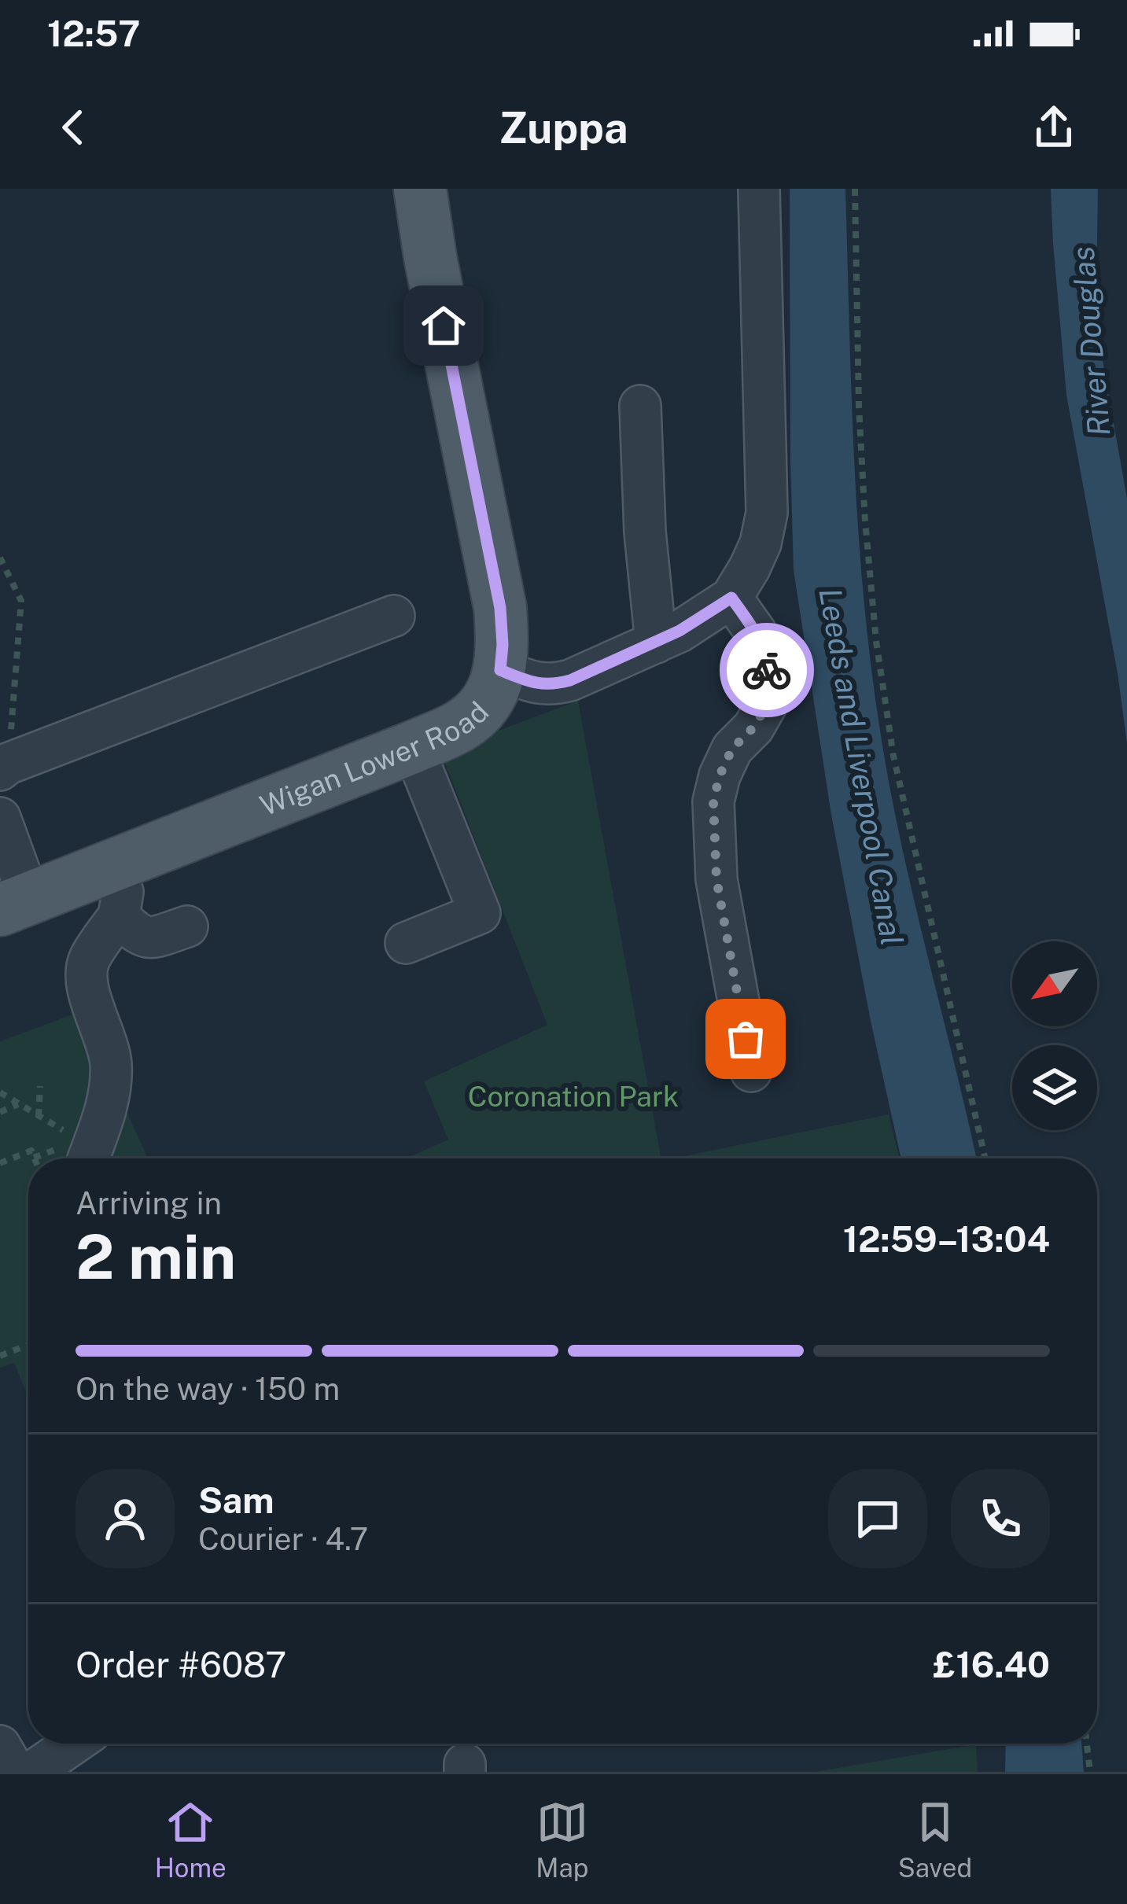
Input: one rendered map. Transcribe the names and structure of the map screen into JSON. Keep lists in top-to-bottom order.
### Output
{
  "streets": {
    "main road": ["Wigan Lower Road"]
  },
  "water": ["River Douglas", "Leeds and Liverpool Canal"],
  "parks": ["Coronation Park"],
  "north": "bottom left",
  "page": {
    "status": "12:57",
    "header": "Zuppa",
    "heading": ["2 min", "Arriving in", "12:59–13:04"],
    "panel": [
      "Sam",
      "Courier · 4.7",
      "Order #6087",
      "£16.40"
    ],
    "bar": "On the way · 150 m",
    "tabs": ["Home", "Map", "Saved"]
  }
}
